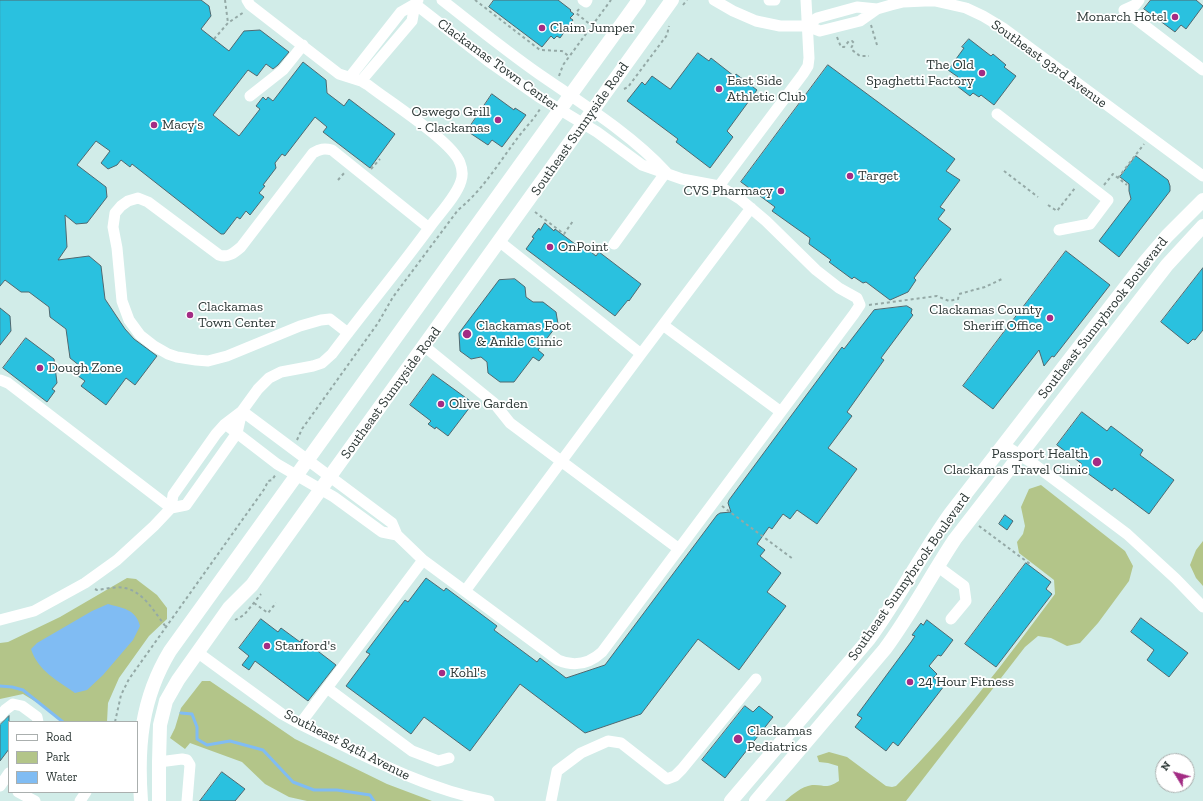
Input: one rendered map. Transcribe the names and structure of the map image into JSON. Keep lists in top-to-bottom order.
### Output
{
  "streets": {
    "main road": ["Southeast Sunnyside Road", "Southeast Sunnybrook Boulevard"],
    "street": ["Southeast 93rd Avenue", "Clackamas Town Center", "Southeast 84th Avenue"]
  },
  "crossings": [
    ["Clackamas Town Center", "Southeast Sunnyside Road"],
    ["Southeast Sunnyside Road", "Southeast 84th Avenue"]
  ],
  "places": [
    "Monarch Hotel",
    "Claim Jumper",
    "The Old Spaghetti Factory",
    "East Side Athletic Club",
    "Oswego Grill - Clackamas",
    "Macy's",
    "Target",
    "CVS Pharmacy",
    "OnPoint",
    "Clackamas Town Center",
    "Clackamas County Sheriff Office",
    "Clackamas Foot & Ankle Clinic",
    "Dough Zone",
    "Olive Garden",
    "Passport Health Clackamas Travel Clinic",
    "Stanford's",
    "Kohl's",
    "24 Hour Fitness",
    "Clackamas Pediatrics"
  ],
  "legend": ["Road", "Park", "Water"],
  "north": "top left"
}
